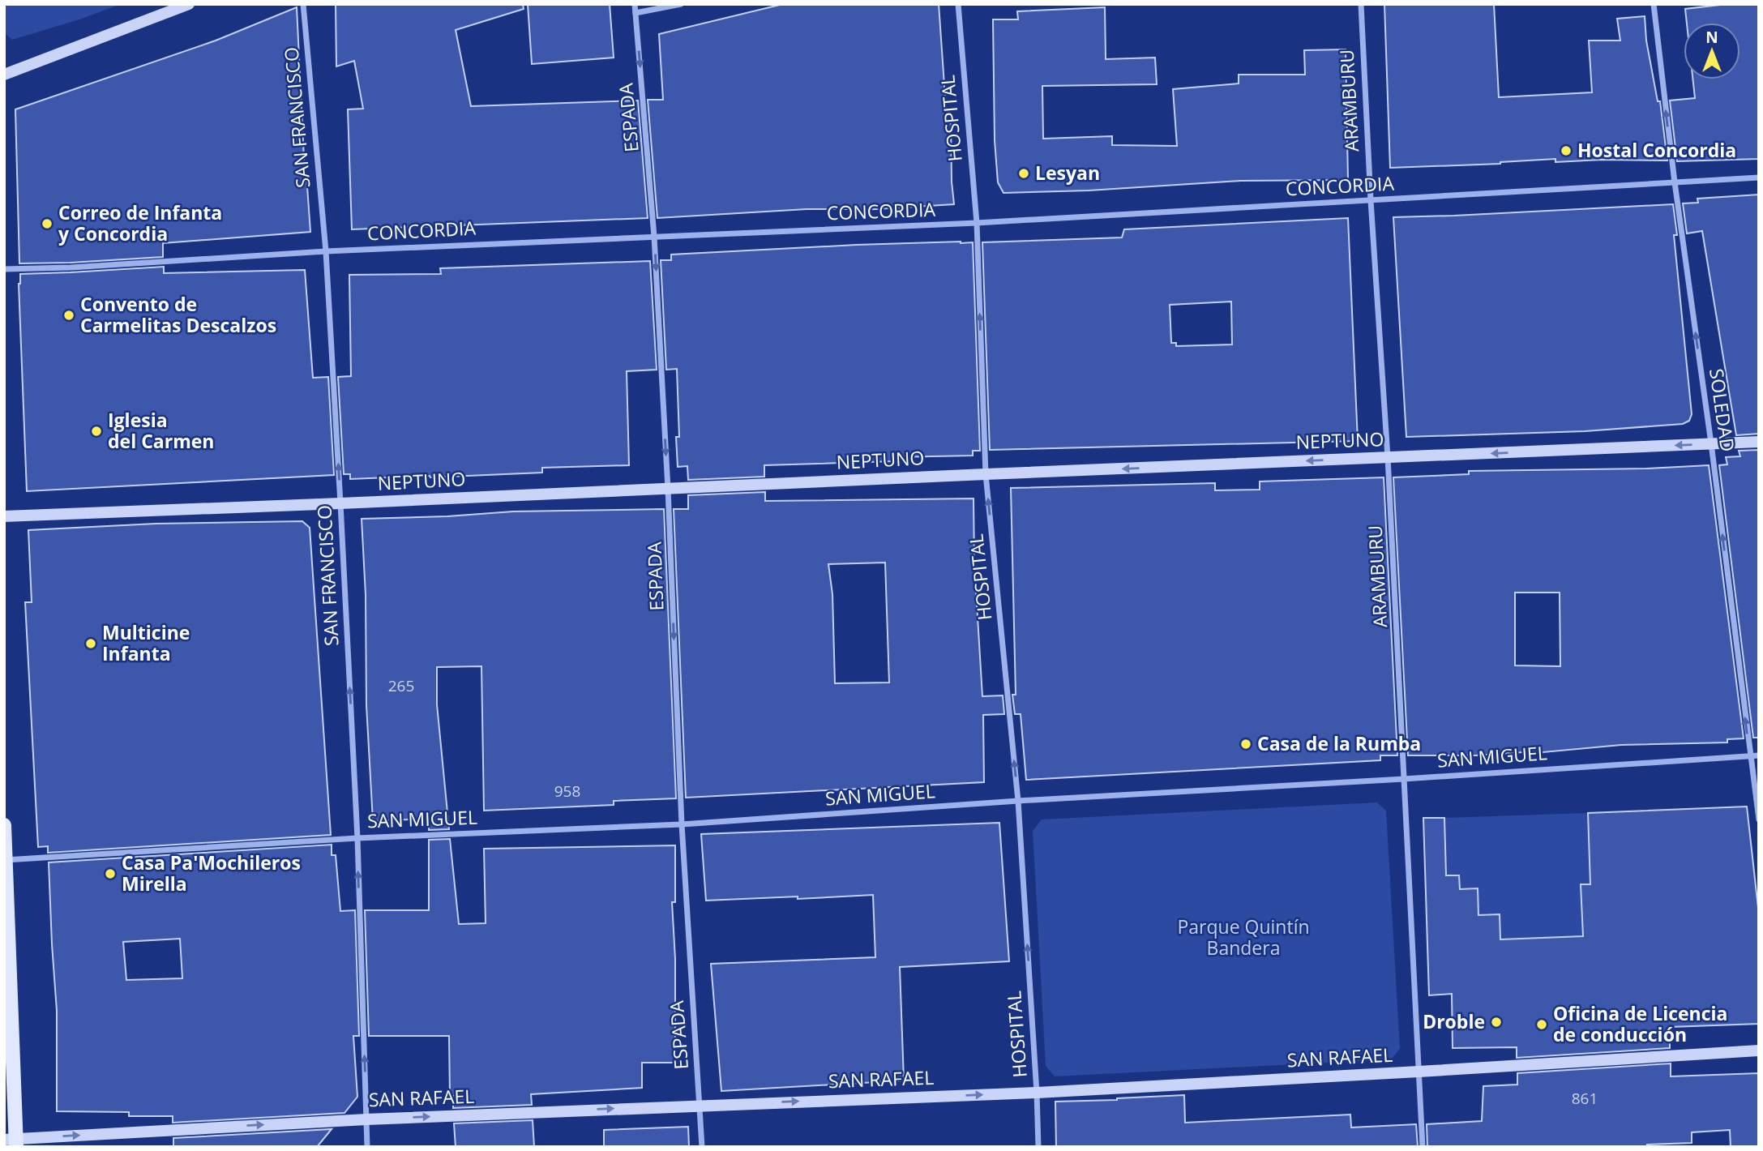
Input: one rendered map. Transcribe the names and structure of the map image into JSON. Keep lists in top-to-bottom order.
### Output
{
  "streets": {
    "street": [
      "ARAMBURU",
      "SAN FRANCISCO",
      "ESPADA",
      "HOSPITAL",
      "CONCORDIA",
      "SOLEDAD",
      "NEPTUNO",
      "SAN MIGUEL",
      "SAN RAFAEL"
    ]
  },
  "crossings": [
    ["ARAMBURU", "CONCORDIA"],
    ["ARAMBURU", "NEPTUNO"],
    ["ARAMBURU", "SAN MIGUEL"],
    ["ARAMBURU", "SAN RAFAEL"],
    ["SAN FRANCISCO", "CONCORDIA"],
    ["SAN FRANCISCO", "NEPTUNO"],
    ["SAN FRANCISCO", "SAN MIGUEL"],
    ["SAN FRANCISCO", "SAN RAFAEL"],
    ["ESPADA", "CONCORDIA"],
    ["ESPADA", "NEPTUNO"],
    ["ESPADA", "SAN MIGUEL"],
    ["ESPADA", "SAN RAFAEL"],
    ["HOSPITAL", "CONCORDIA"],
    ["HOSPITAL", "NEPTUNO"],
    ["HOSPITAL", "SAN MIGUEL"],
    ["HOSPITAL", "SAN RAFAEL"],
    ["CONCORDIA", "SOLEDAD"],
    ["SOLEDAD", "NEPTUNO"],
    ["SOLEDAD", "SAN MIGUEL"]
  ],
  "one_way": [
    "SAN FRANCISCO",
    "ESPADA",
    "HOSPITAL",
    "SOLEDAD",
    "NEPTUNO",
    "SAN RAFAEL"
  ],
  "parks": ["Parque Quintín Bandera"],
  "places": [
    "Hostal Concordia",
    "Lesyan",
    "Correo de Infanta y Concordia",
    "Convento de Carmelitas Descalzos",
    "Iglesia del Carmen",
    "Multicine Infanta",
    "Casa de la Rumba",
    "Casa Pa'Mochileros Mirella",
    "Droble",
    "Oficina de Licencia de conducción"
  ],
  "house_numbers": ["265", "958", "861"],
  "north": "top"
}
